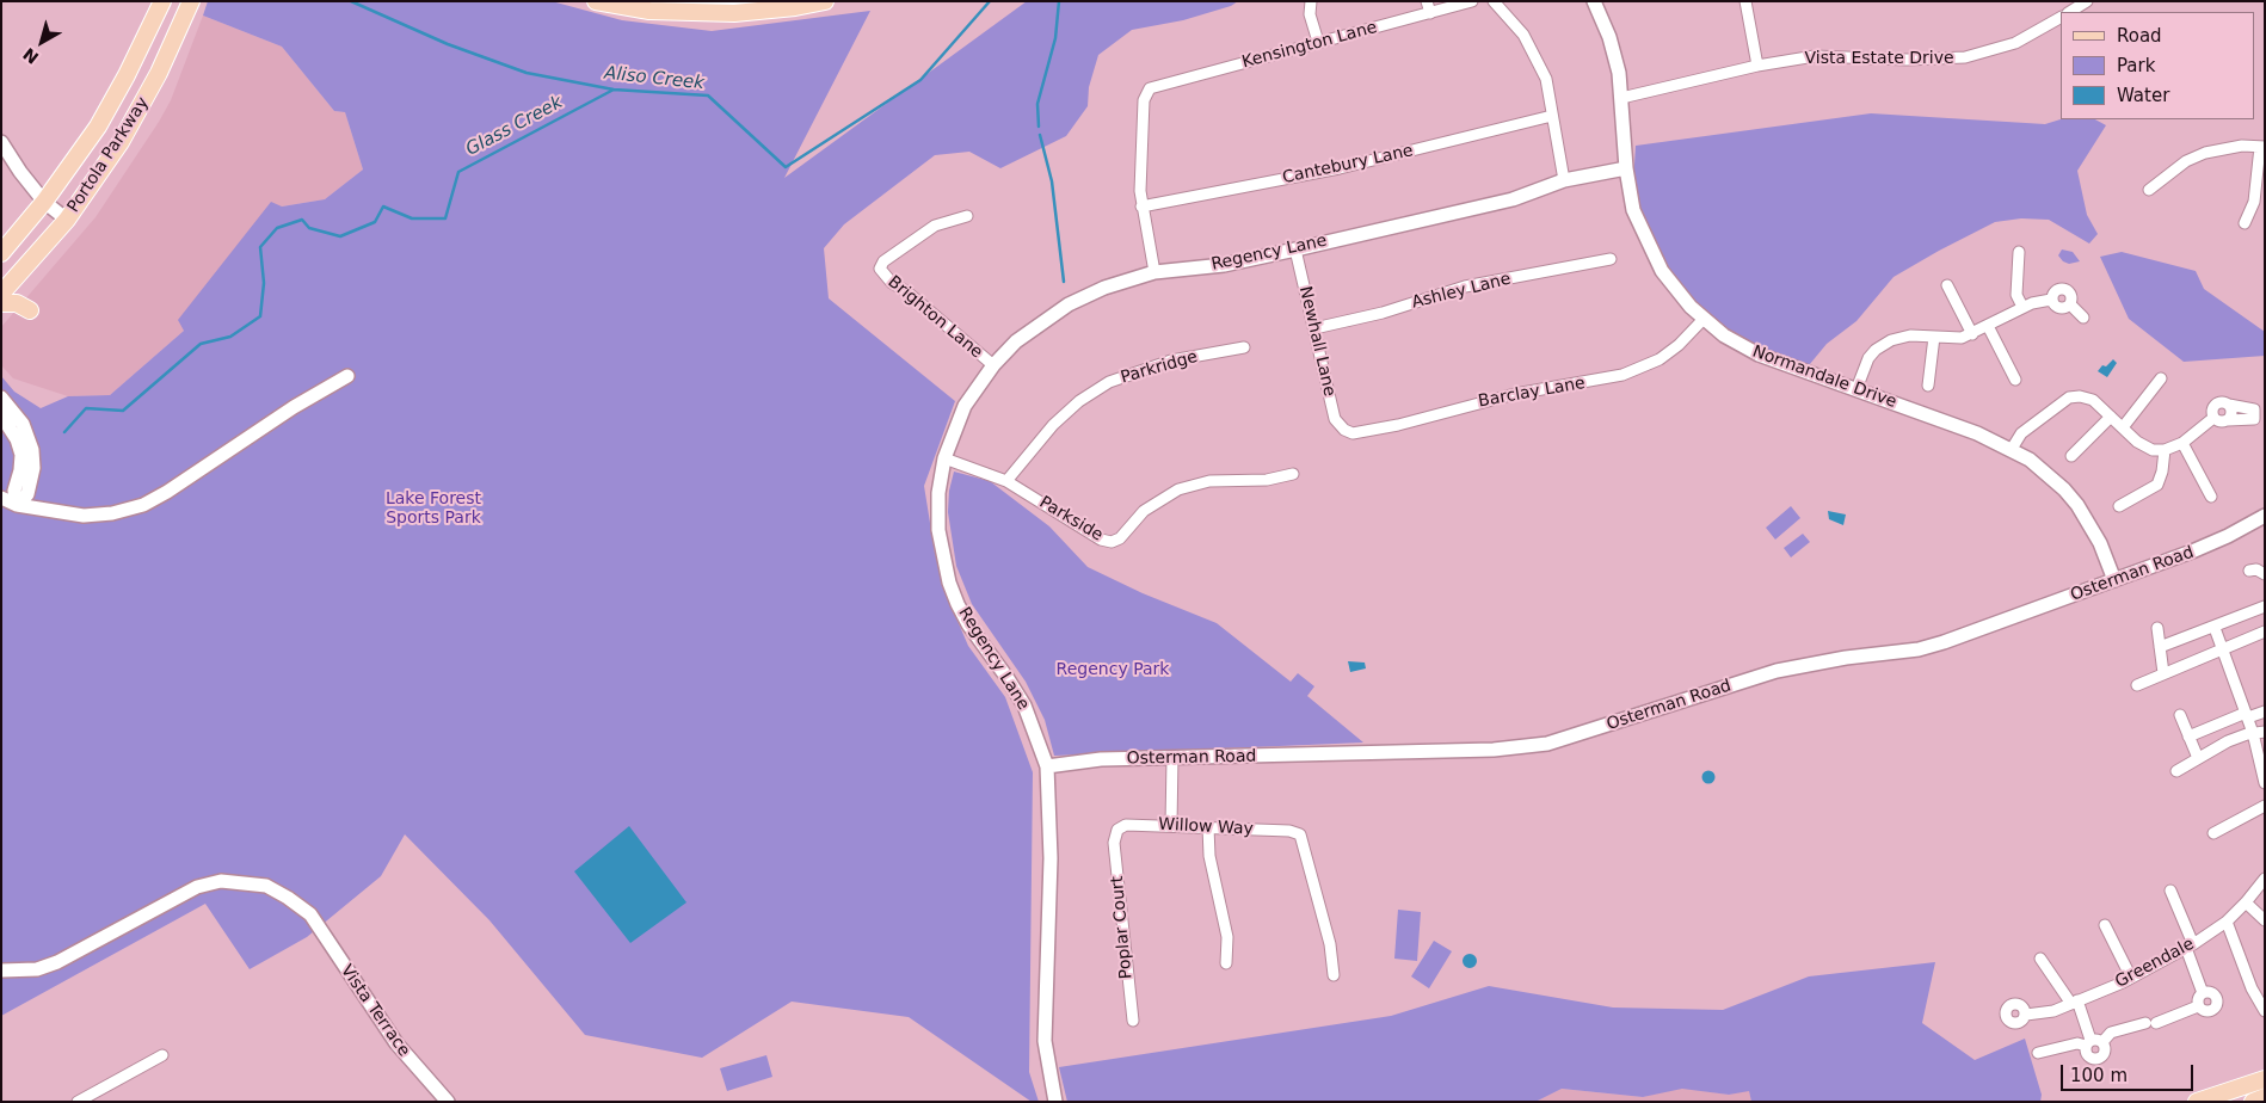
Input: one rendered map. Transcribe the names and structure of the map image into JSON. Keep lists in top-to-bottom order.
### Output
{
  "streets": {
    "main road": ["Portola Parkway"],
    "street": [
      "Kensington Lane",
      "Vista Estate Drive",
      "Cantebury Lane",
      "Regency Lane",
      "Ashley Lane",
      "Brighton Lane",
      "Newhall Lane",
      "Parkridge",
      "Normandale Drive",
      "Barclay Lane",
      "Parkside",
      "Osterman Road",
      "Willow Way",
      "Poplar Court",
      "Greendale",
      "Vista Terrace"
    ]
  },
  "crossings": [
    ["Kensington Lane", "Cantebury Lane"],
    ["Vista Estate Drive", "Normandale Drive"],
    ["Regency Lane", "Brighton Lane"],
    ["Regency Lane", "Newhall Lane"],
    ["Regency Lane", "Normandale Drive"],
    ["Regency Lane", "Parkside"],
    ["Regency Lane", "Osterman Road"],
    ["Ashley Lane", "Newhall Lane"],
    ["Newhall Lane", "Barclay Lane"],
    ["Parkridge", "Parkside"],
    ["Normandale Drive", "Barclay Lane"],
    ["Normandale Drive", "Osterman Road"],
    ["Willow Way", "Poplar Court"]
  ],
  "water": ["Aliso Creek", "Glass Creek"],
  "parks": ["Lake Forest Sports Park", "Regency Park"],
  "legend": ["Road", "Park", "Water"],
  "scale_bar": "100 m",
  "north": "bottom left"
}
